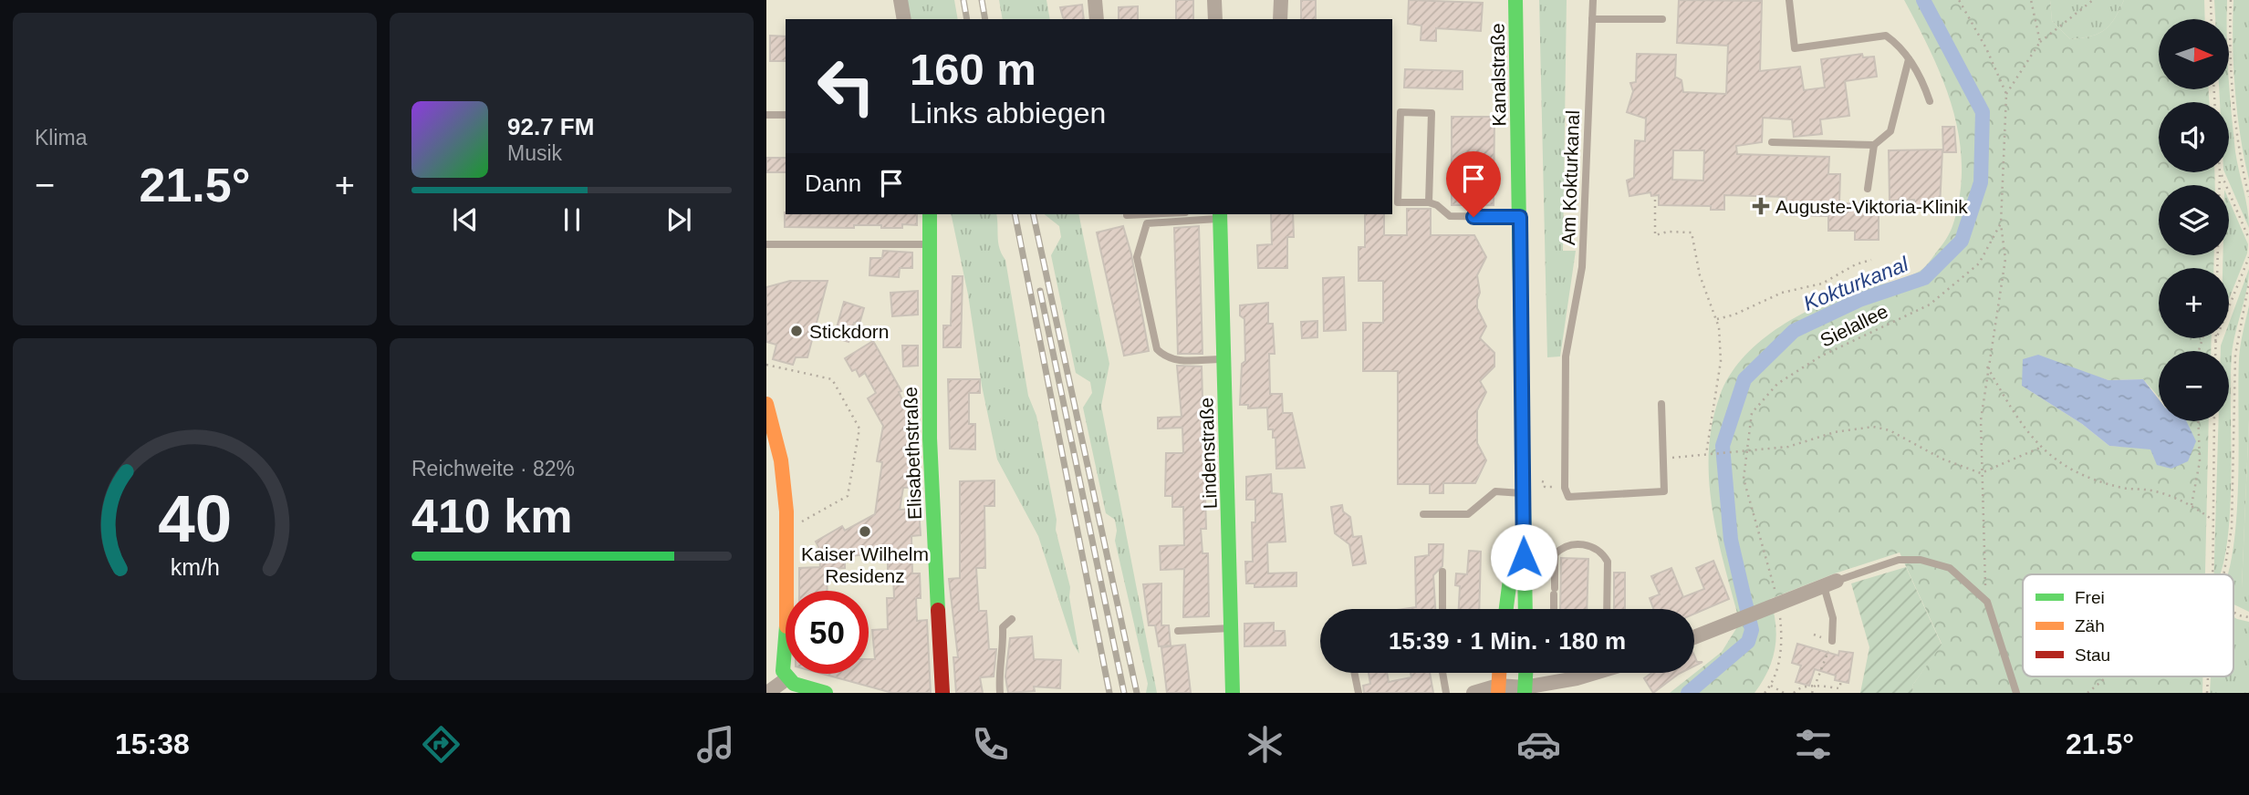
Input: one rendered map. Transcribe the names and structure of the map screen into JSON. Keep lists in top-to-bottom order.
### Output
{
  "streets": {
    "street": ["Kanalstraße", "Elisabethstraße", "Lindenstraße"],
    "lane": ["Am Kokturkanal"],
    "path": ["Sielallee"]
  },
  "water": ["Kokturkanal"],
  "places": {
    "health": ["Auguste-Viktoria-Klinik"],
    "other": ["Stickdorn", "Kaiser Wilhelm Residenz"]
  },
  "legend": ["Frei", "Zäh", "Stau"],
  "north": "right",
  "page": {
    "tile": [
      "Klima",
      ["Reichweite · 82%", "410 km"]
    ],
    "map_buttons": ["+", "−"],
    "turn": ["160 m", "Links abbiegen"],
    "song": ["92.7 FM", "Musik"],
    "then": "Dann",
    "heat": ["−", "21.5°", "+"],
    "limit": "50",
    "trip": "15:39 · 1 Min. · 180 m",
    "tabs": ["15:38", "21.5°"],
    "gauge": ["40", "km/h"]
  }
}
